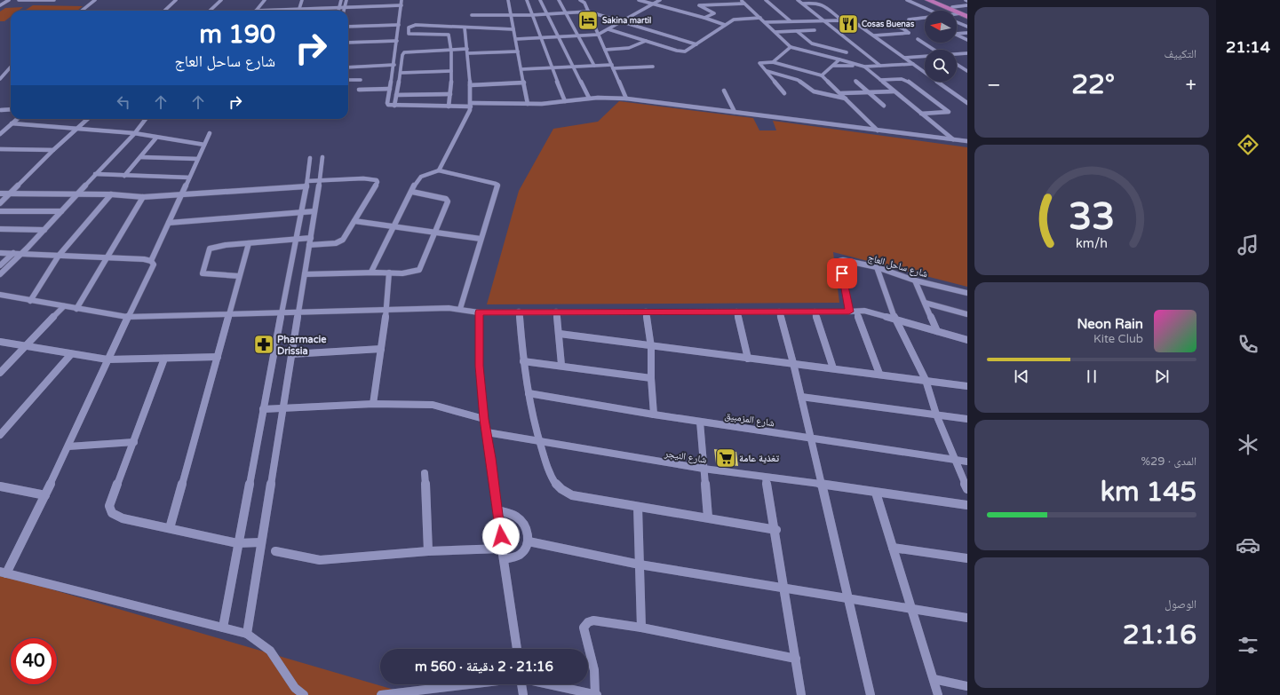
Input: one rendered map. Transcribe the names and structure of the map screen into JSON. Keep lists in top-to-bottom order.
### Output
{
  "streets": {
    "street": ["شارع ساحل العاج", "شارع المزمبيق", "شارع النيجر"]
  },
  "places": {
    "hotel": ["Sakina martil"],
    "restaurant": ["Cosas Buenas"],
    "pharmacy": ["Pharmacie Drissia"],
    "supermarket": ["تغذية عامة"]
  },
  "north": "left",
  "page": {
    "tabs": "21:14",
    "tile": [
      "التكييف",
      ["المدى · 29%", "145 km"],
      ["الوصول", "21:16"]
    ],
    "turn": ["190 m", "شارع ساحل العاج"],
    "heat": ["−", "22°", "+"],
    "song": ["Neon Rain", "Kite Club"],
    "limit": "40",
    "trip": "21:16 · 2 دقيقة · 560 m",
    "gauge": ["33", "km/h"]
  }
}
